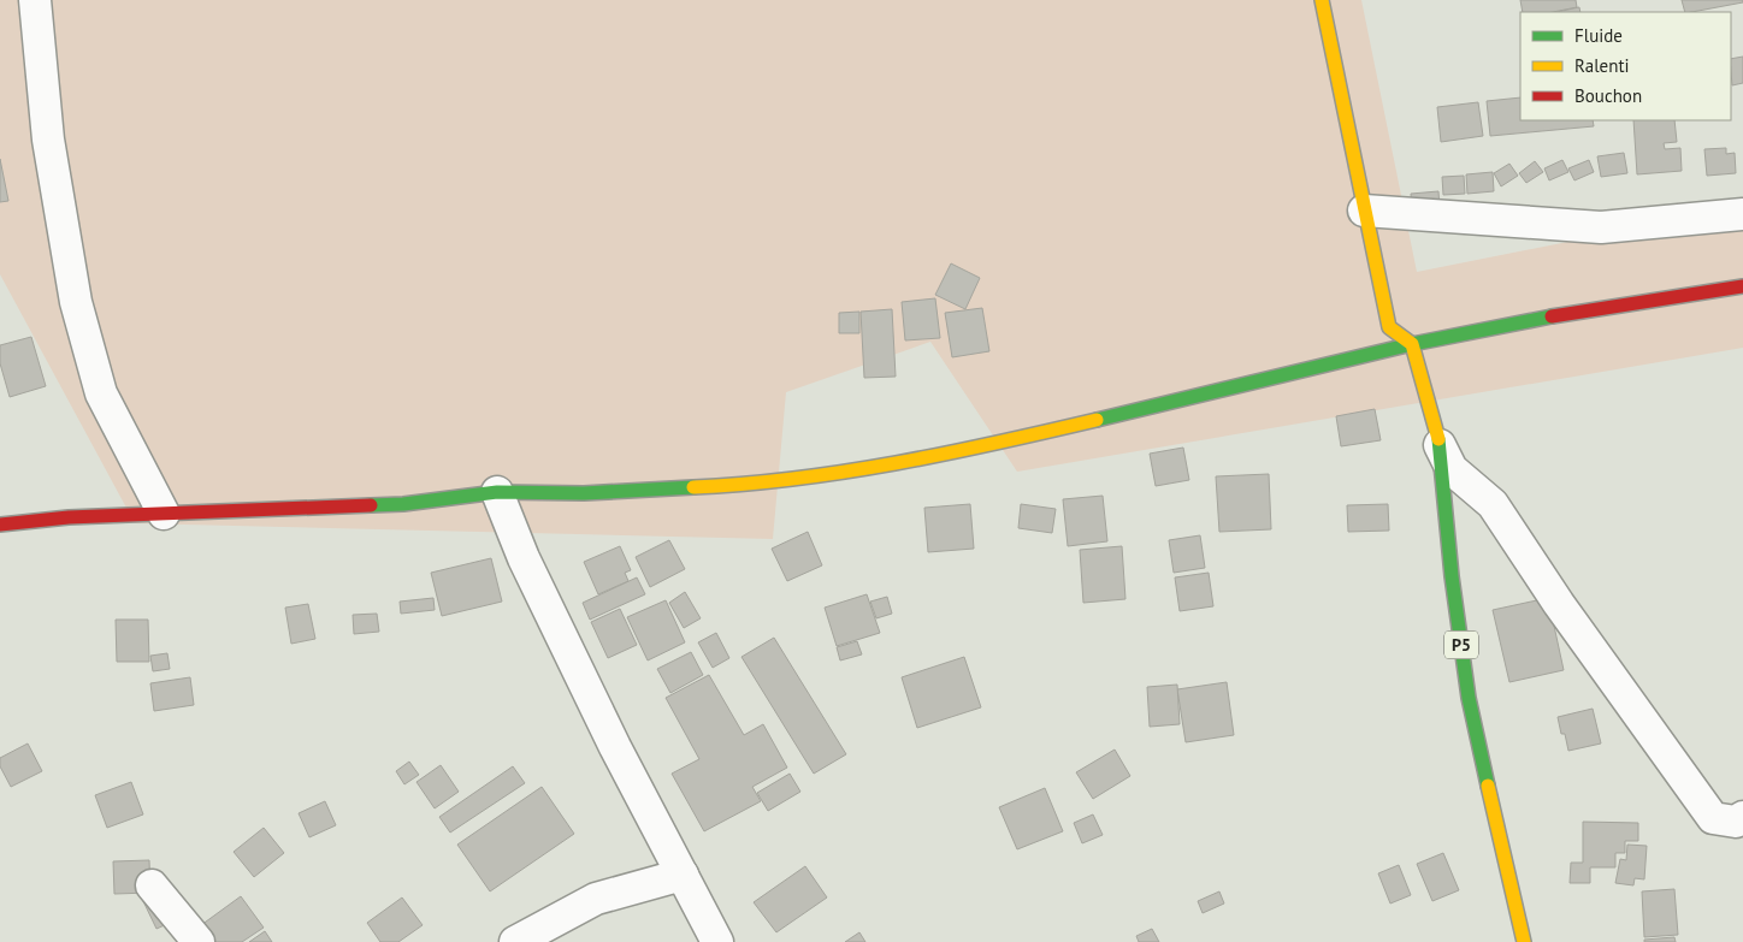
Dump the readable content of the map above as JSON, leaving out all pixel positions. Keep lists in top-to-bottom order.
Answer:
{
  "streets": {
    "street": ["P5"]
  },
  "legend": ["Fluide", "Ralenti", "Bouchon"]
}
